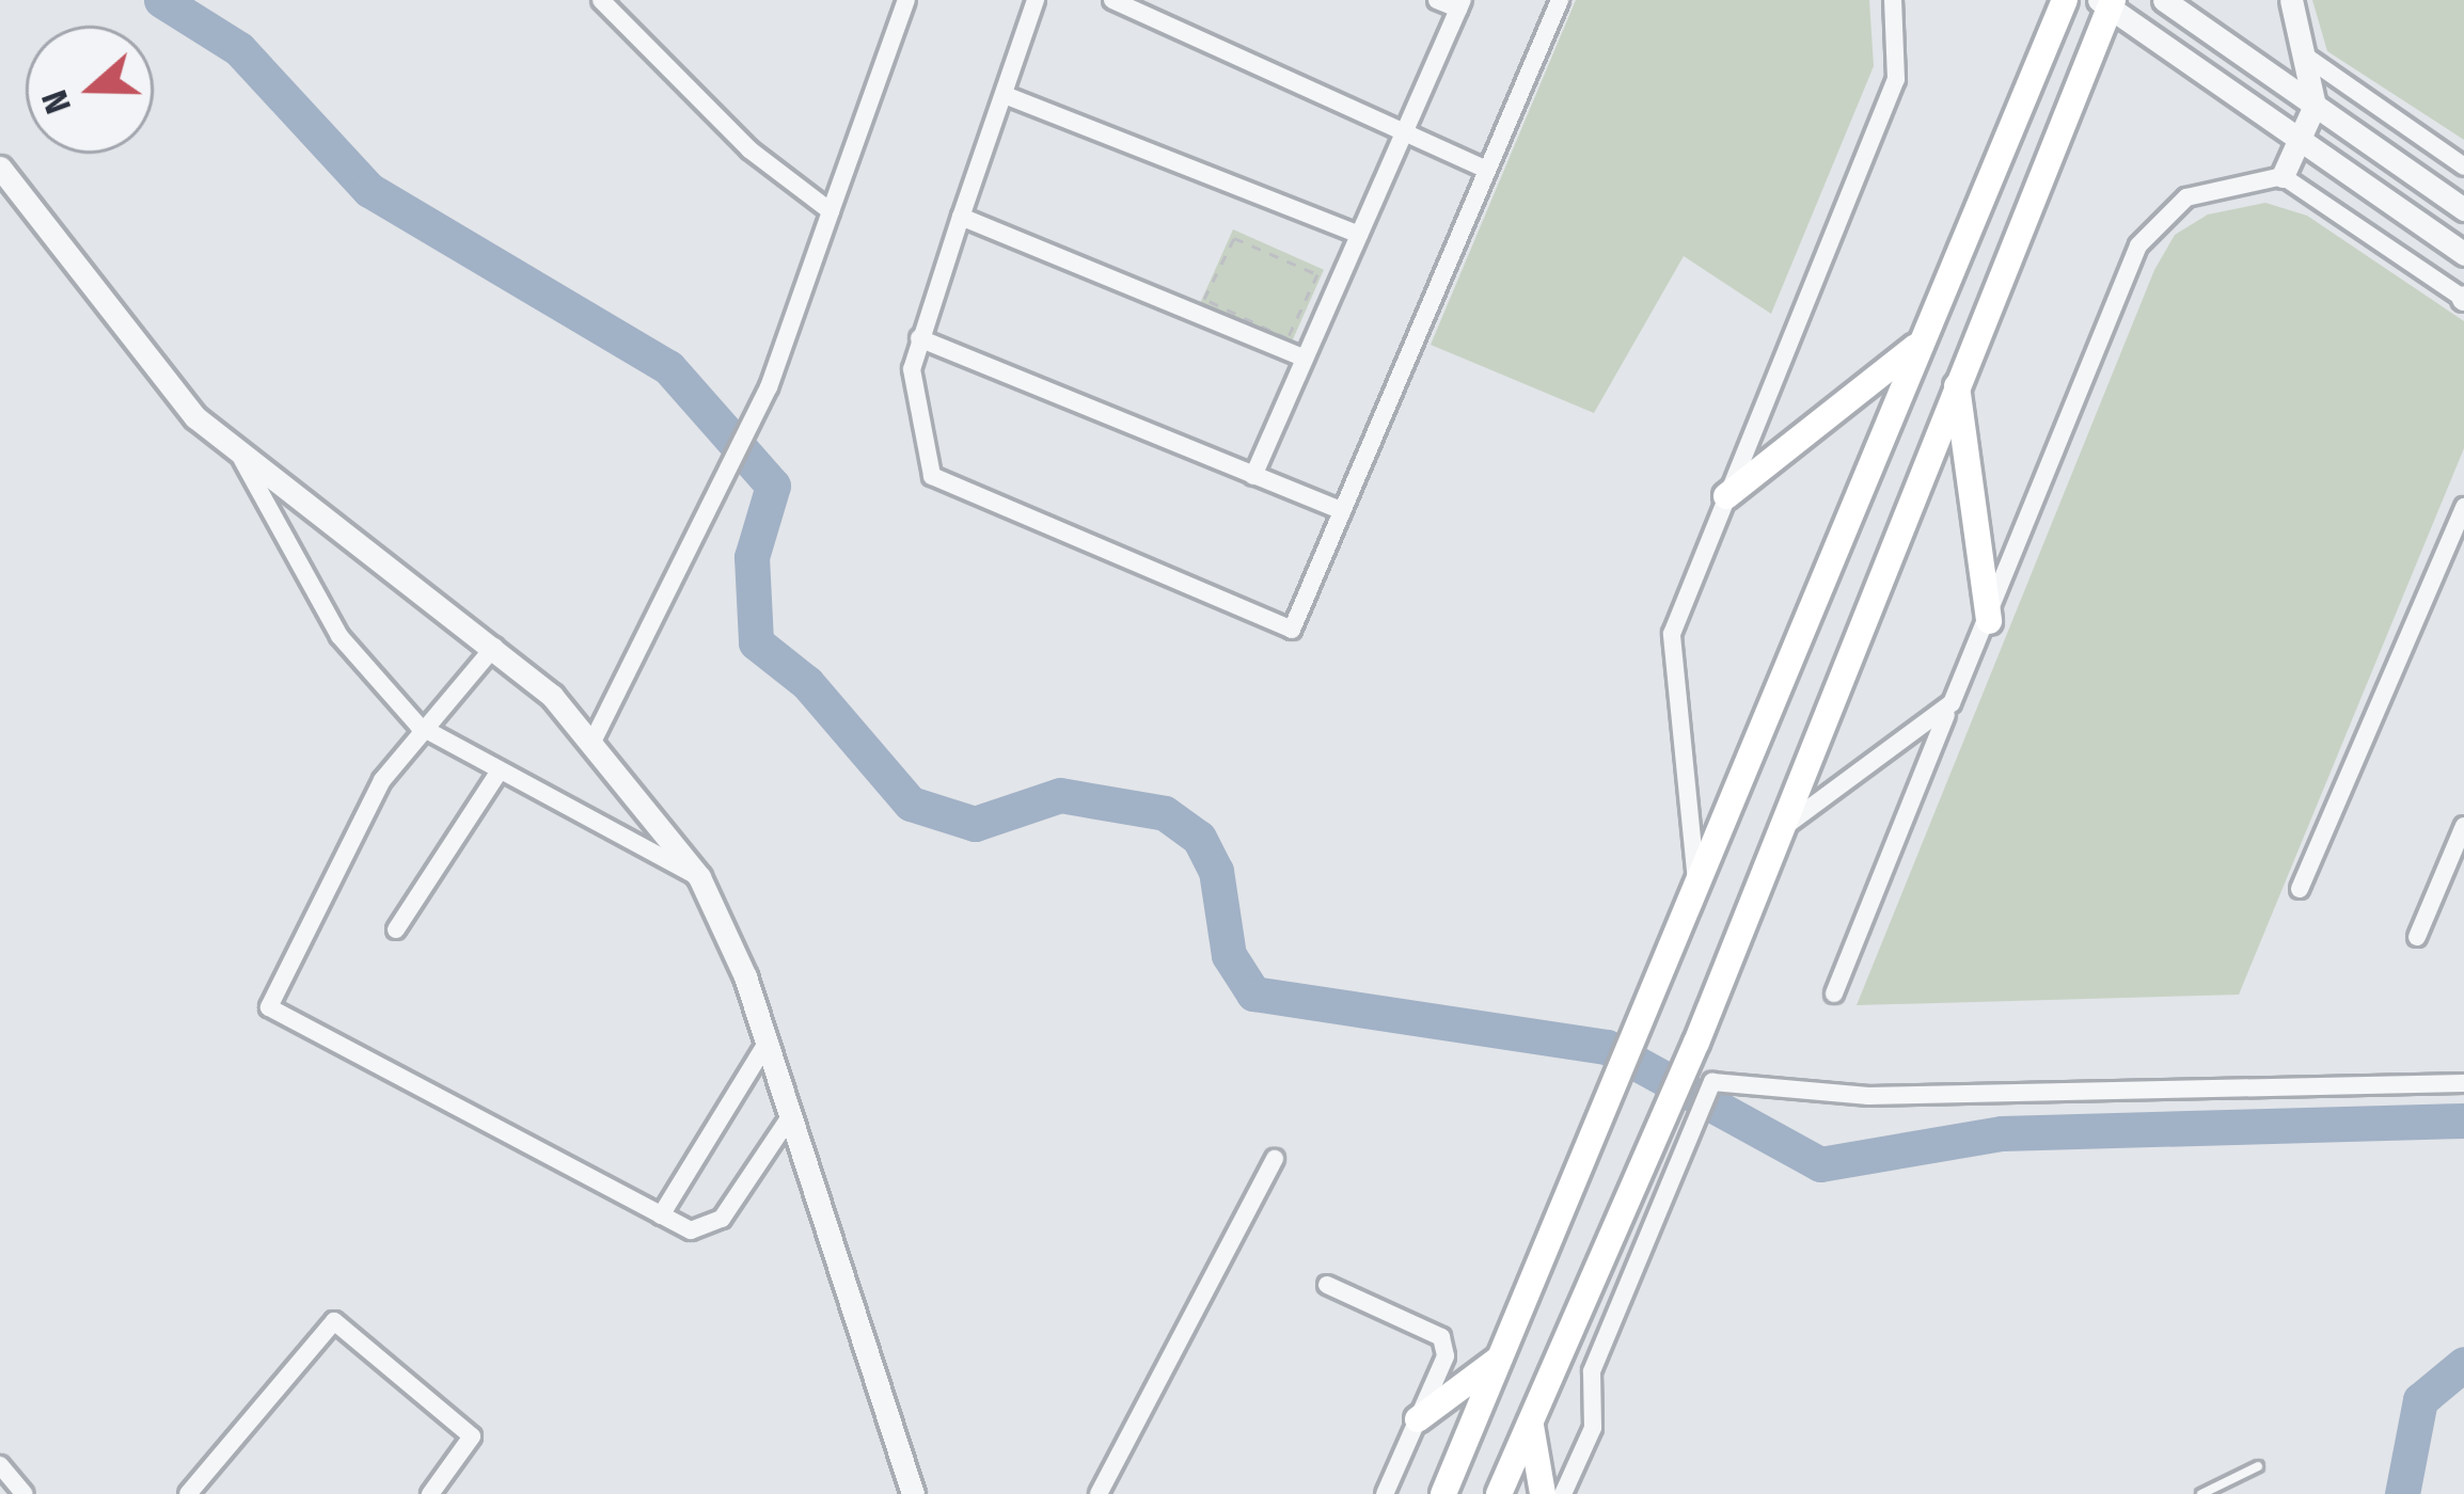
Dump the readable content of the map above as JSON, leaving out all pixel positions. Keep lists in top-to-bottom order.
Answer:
{
  "north": "left"
}
